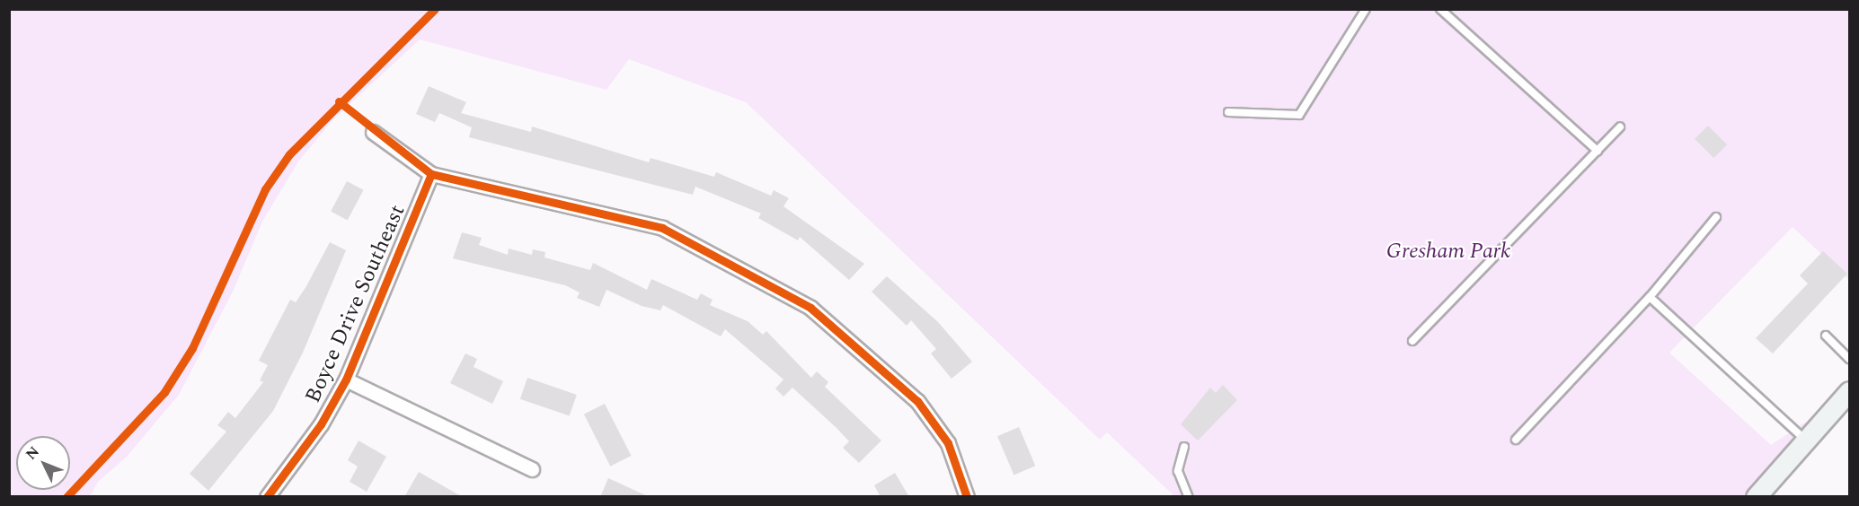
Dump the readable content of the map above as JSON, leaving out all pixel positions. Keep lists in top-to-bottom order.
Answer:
{
  "streets": {
    "street": ["Boyce Drive Southeast"]
  },
  "parks": ["Gresham Park"],
  "north": "top left"
}
